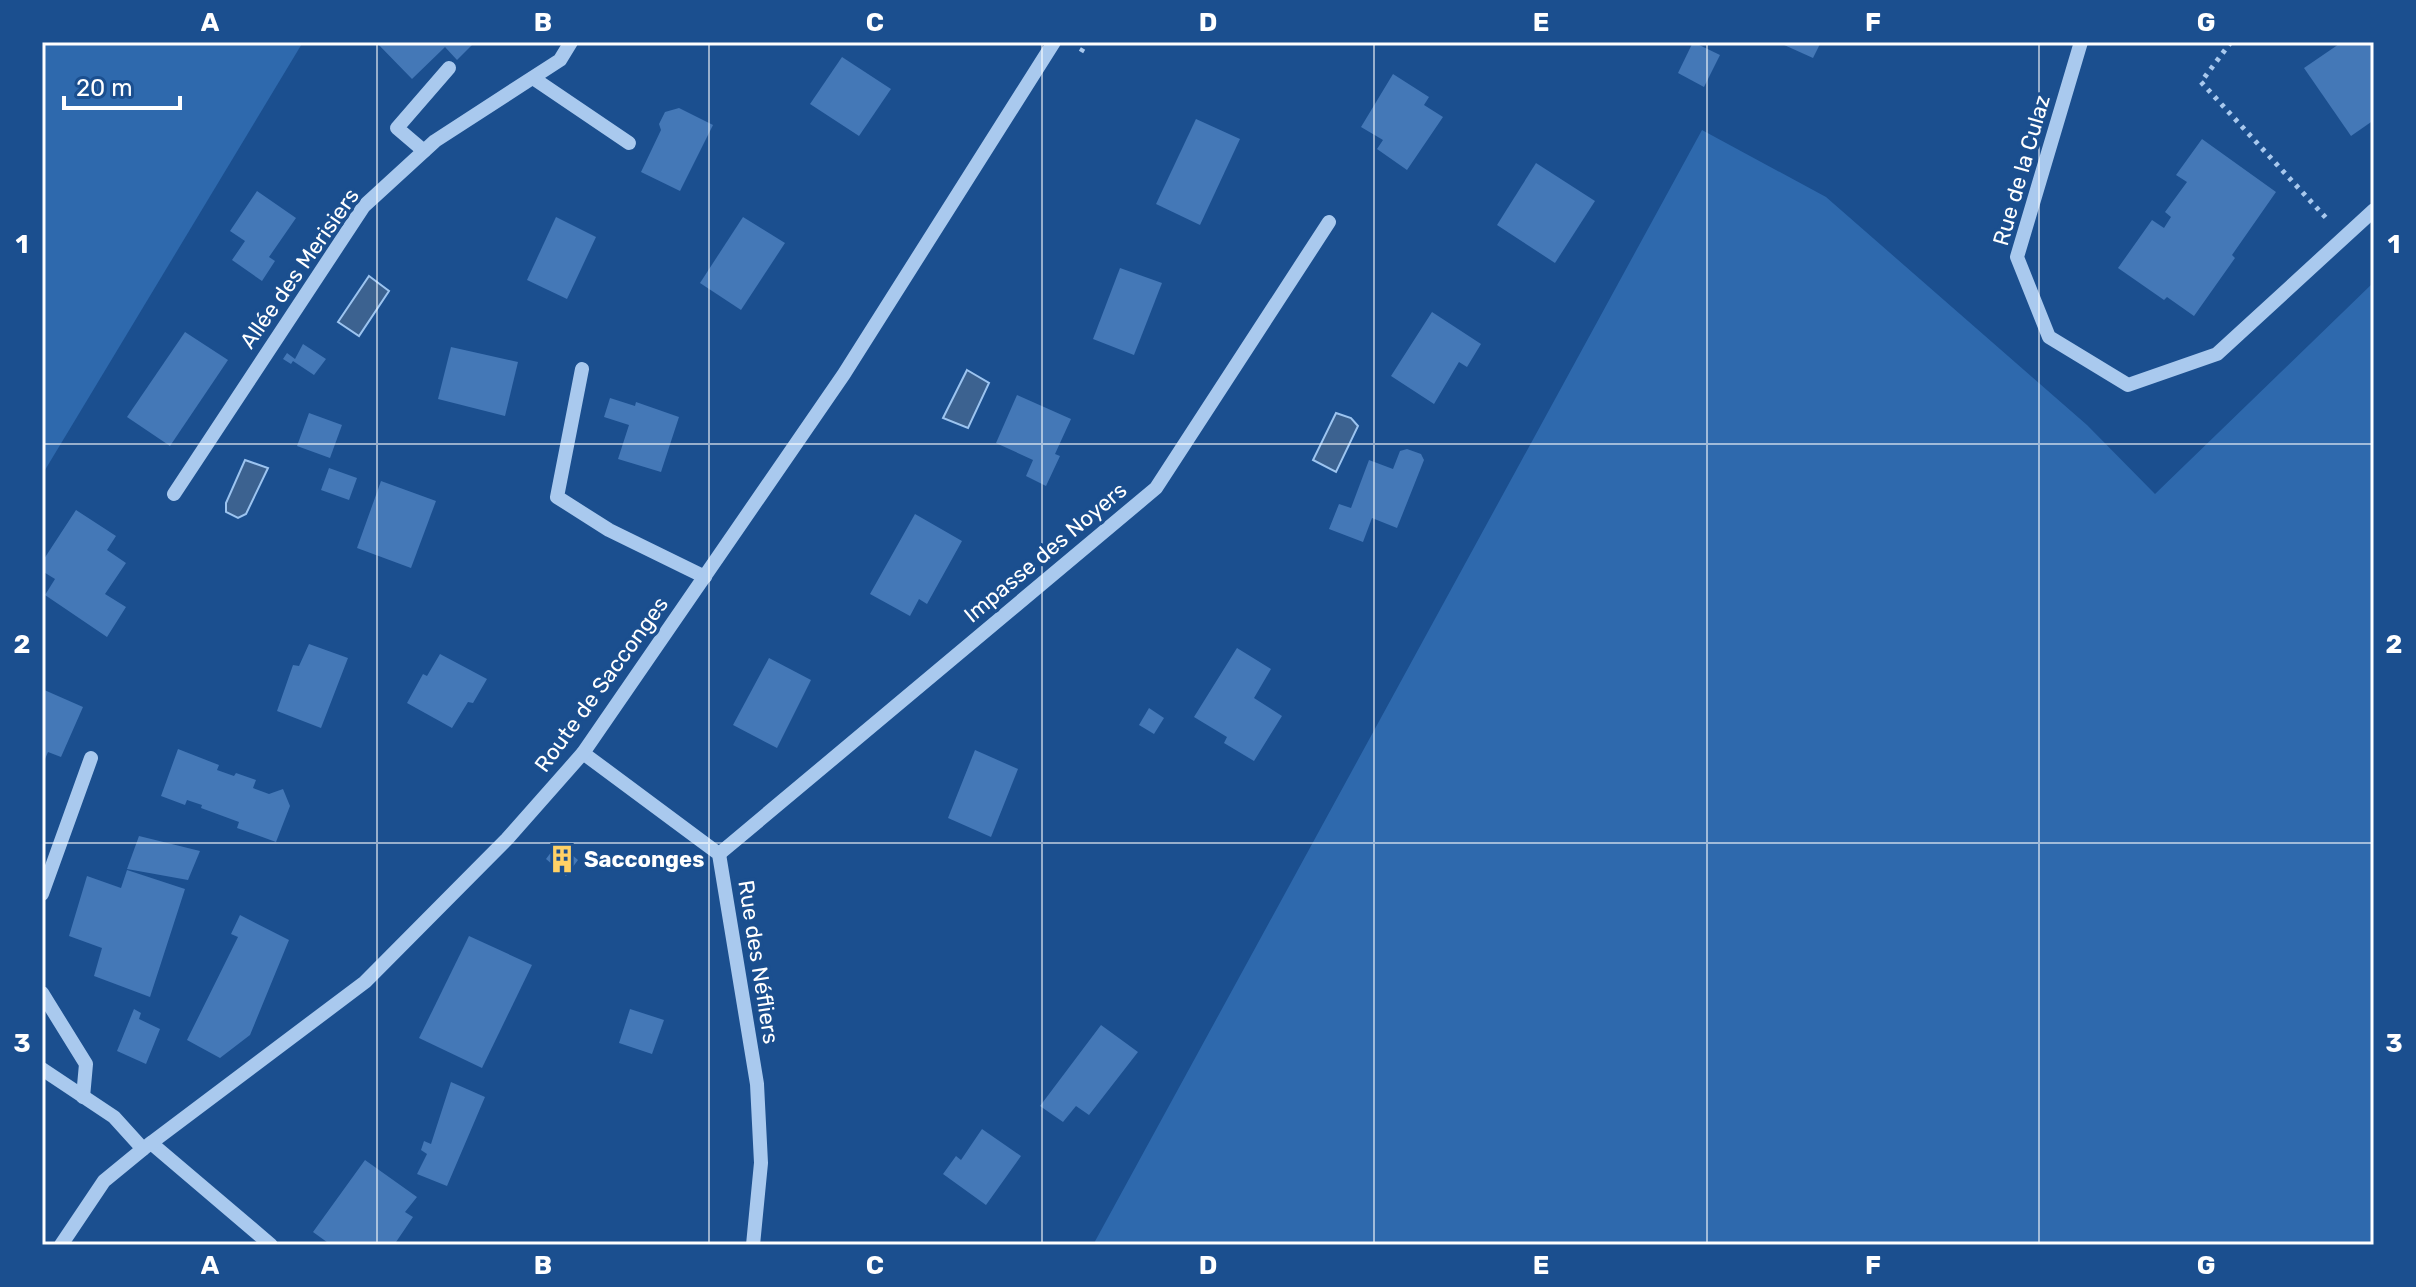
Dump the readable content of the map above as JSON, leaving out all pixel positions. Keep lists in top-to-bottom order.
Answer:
{
  "streets": {
    "street": [
      "Rue de la Culaz",
      "Allée des Merisiers",
      "Impasse des Noyers",
      "Route de Sacconges",
      "Rue des Néfliers"
    ]
  },
  "crossings": [
    ["Impasse des Noyers", "Rue des Néfliers"],
    ["Route de Sacconges", "Rue des Néfliers"]
  ],
  "places": {
    "building": ["Sacconges"]
  },
  "scale_bar": "20 m",
  "grid": {
    "columns": [
      "A",
      "B",
      "C",
      "D",
      "E",
      "F",
      "G"
    ],
    "rows": ["1", "2", "3"]
  }
}
